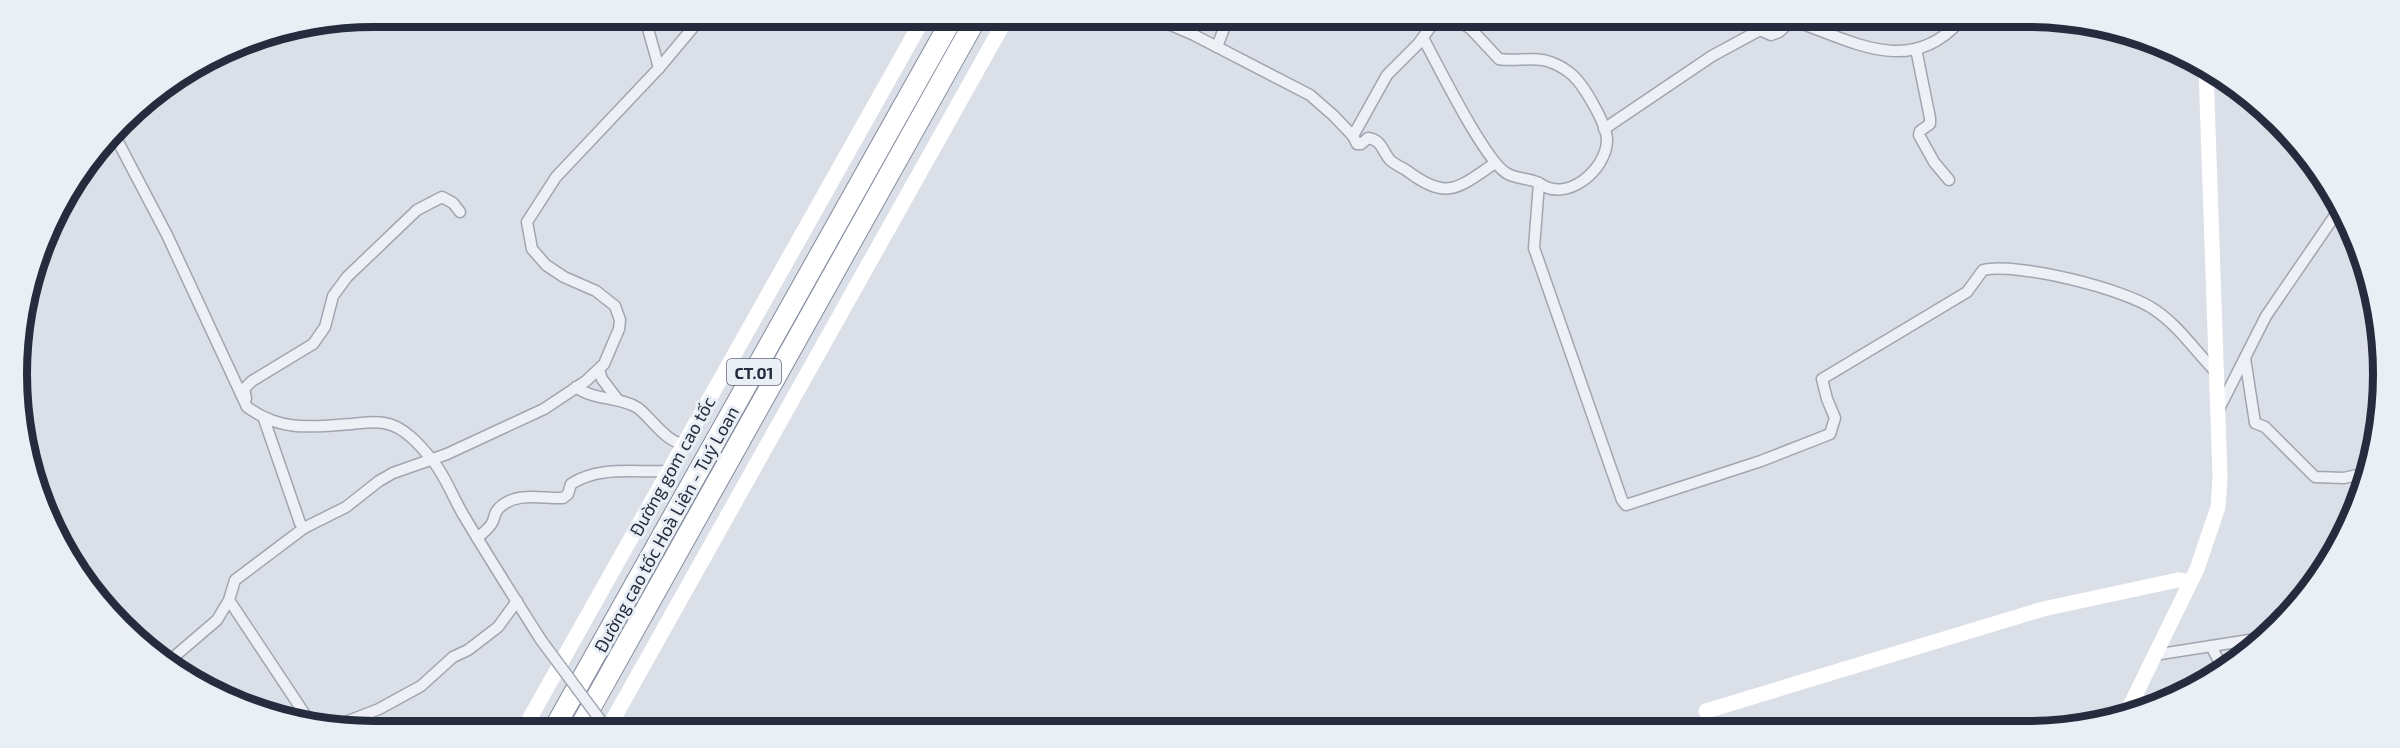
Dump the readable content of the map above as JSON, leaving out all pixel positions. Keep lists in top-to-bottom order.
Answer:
{
  "streets": {
    "highway": ["CT.01", "Đường cao tốc Hoà Liên - Tuý Loan"],
    "main road": ["Đường gom cao tốc"]
  }
}
